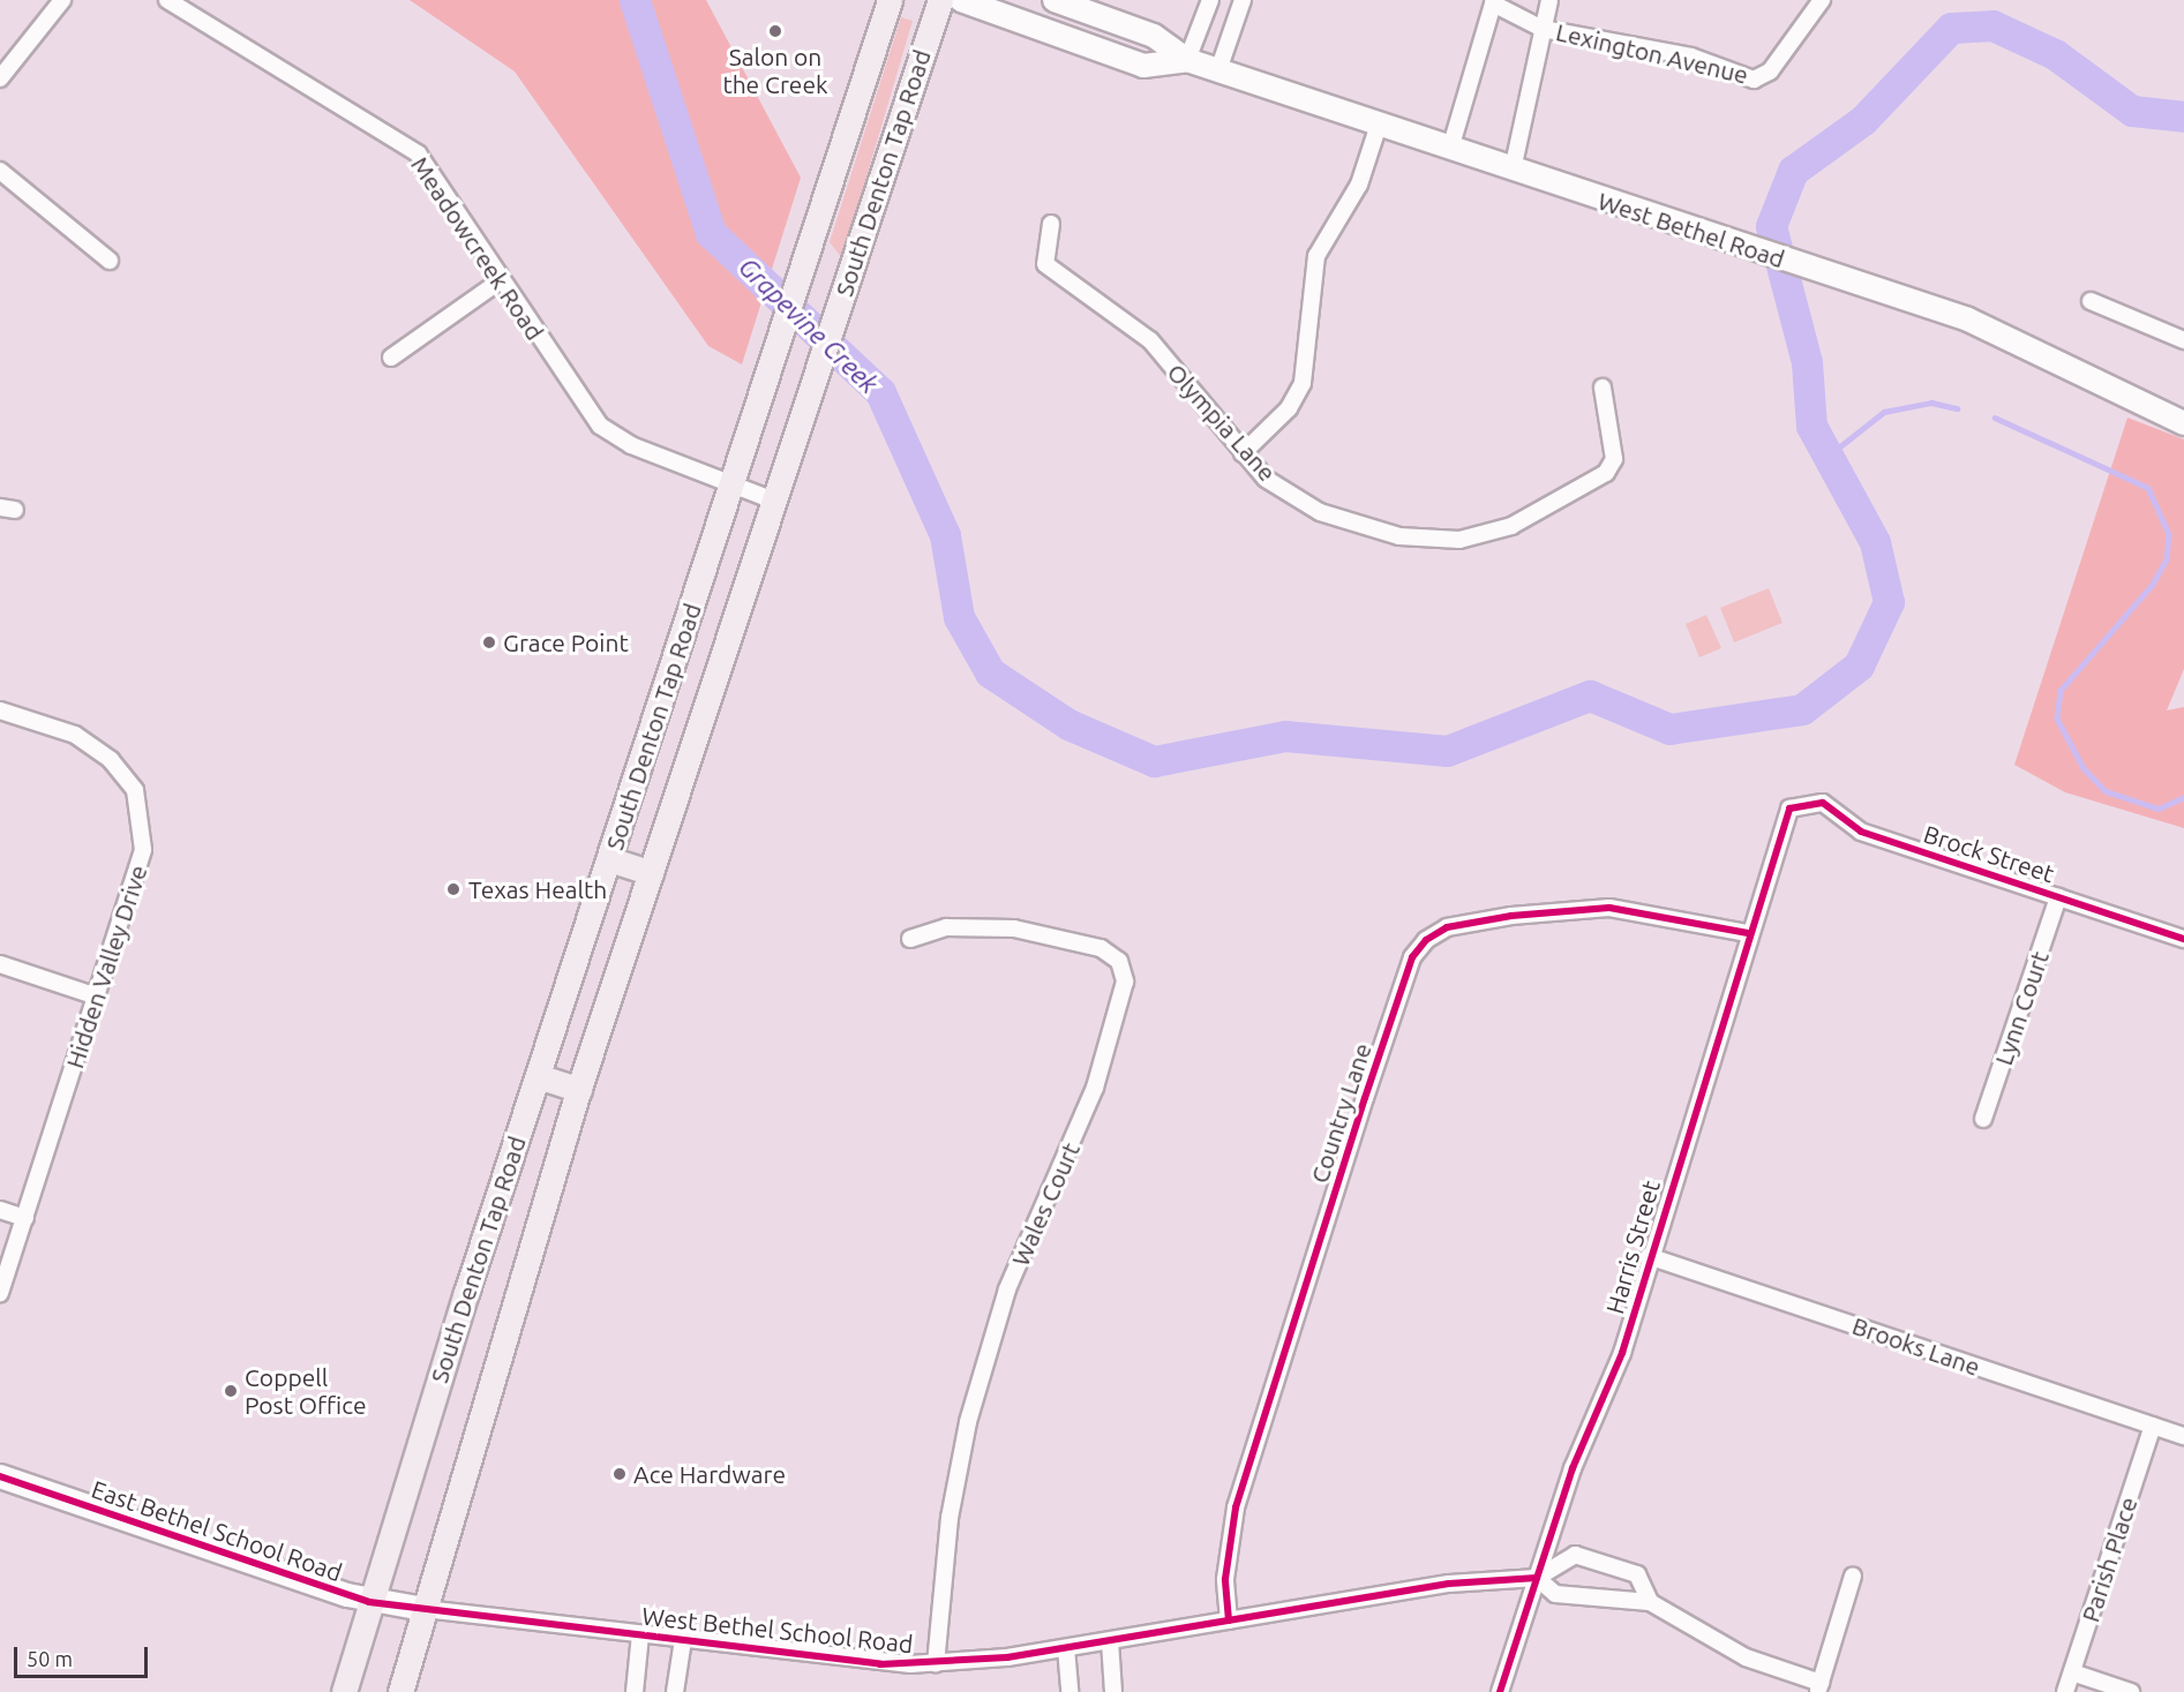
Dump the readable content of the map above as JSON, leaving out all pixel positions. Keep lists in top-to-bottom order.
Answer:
{
  "streets": {
    "main road": ["South Denton Tap Road", "West Bethel Road", "East Bethel School Road"],
    "street": [
      "Lexington Avenue",
      "Meadowcreek Road",
      "Olympia Lane",
      "Brock Street",
      "Hidden Valley Drive",
      "Lynn Court",
      "Country Lane",
      "Wales Court",
      "Harris Street",
      "Brooks Lane",
      "Parish Place",
      "West Bethel School Road"
    ]
  },
  "crossings": [
    ["South Denton Tap Road", "Meadowcreek Road"],
    ["South Denton Tap Road", "East Bethel School Road"],
    ["South Denton Tap Road", "West Bethel School Road"],
    ["Brock Street", "Lynn Court"],
    ["Brock Street", "Harris Street"],
    ["Country Lane", "Harris Street"],
    ["Country Lane", "West Bethel School Road"],
    ["Wales Court", "West Bethel School Road"],
    ["Harris Street", "Brooks Lane"],
    ["Harris Street", "West Bethel School Road"],
    ["Brooks Lane", "Parish Place"],
    ["East Bethel School Road", "West Bethel School Road"]
  ],
  "water": ["Grapevine Creek"],
  "places": [
    "Salon on the Creek",
    "Grace Point",
    "Texas Health",
    "Coppell Post Office",
    "Ace Hardware"
  ],
  "scale_bar": "50 m"
}
